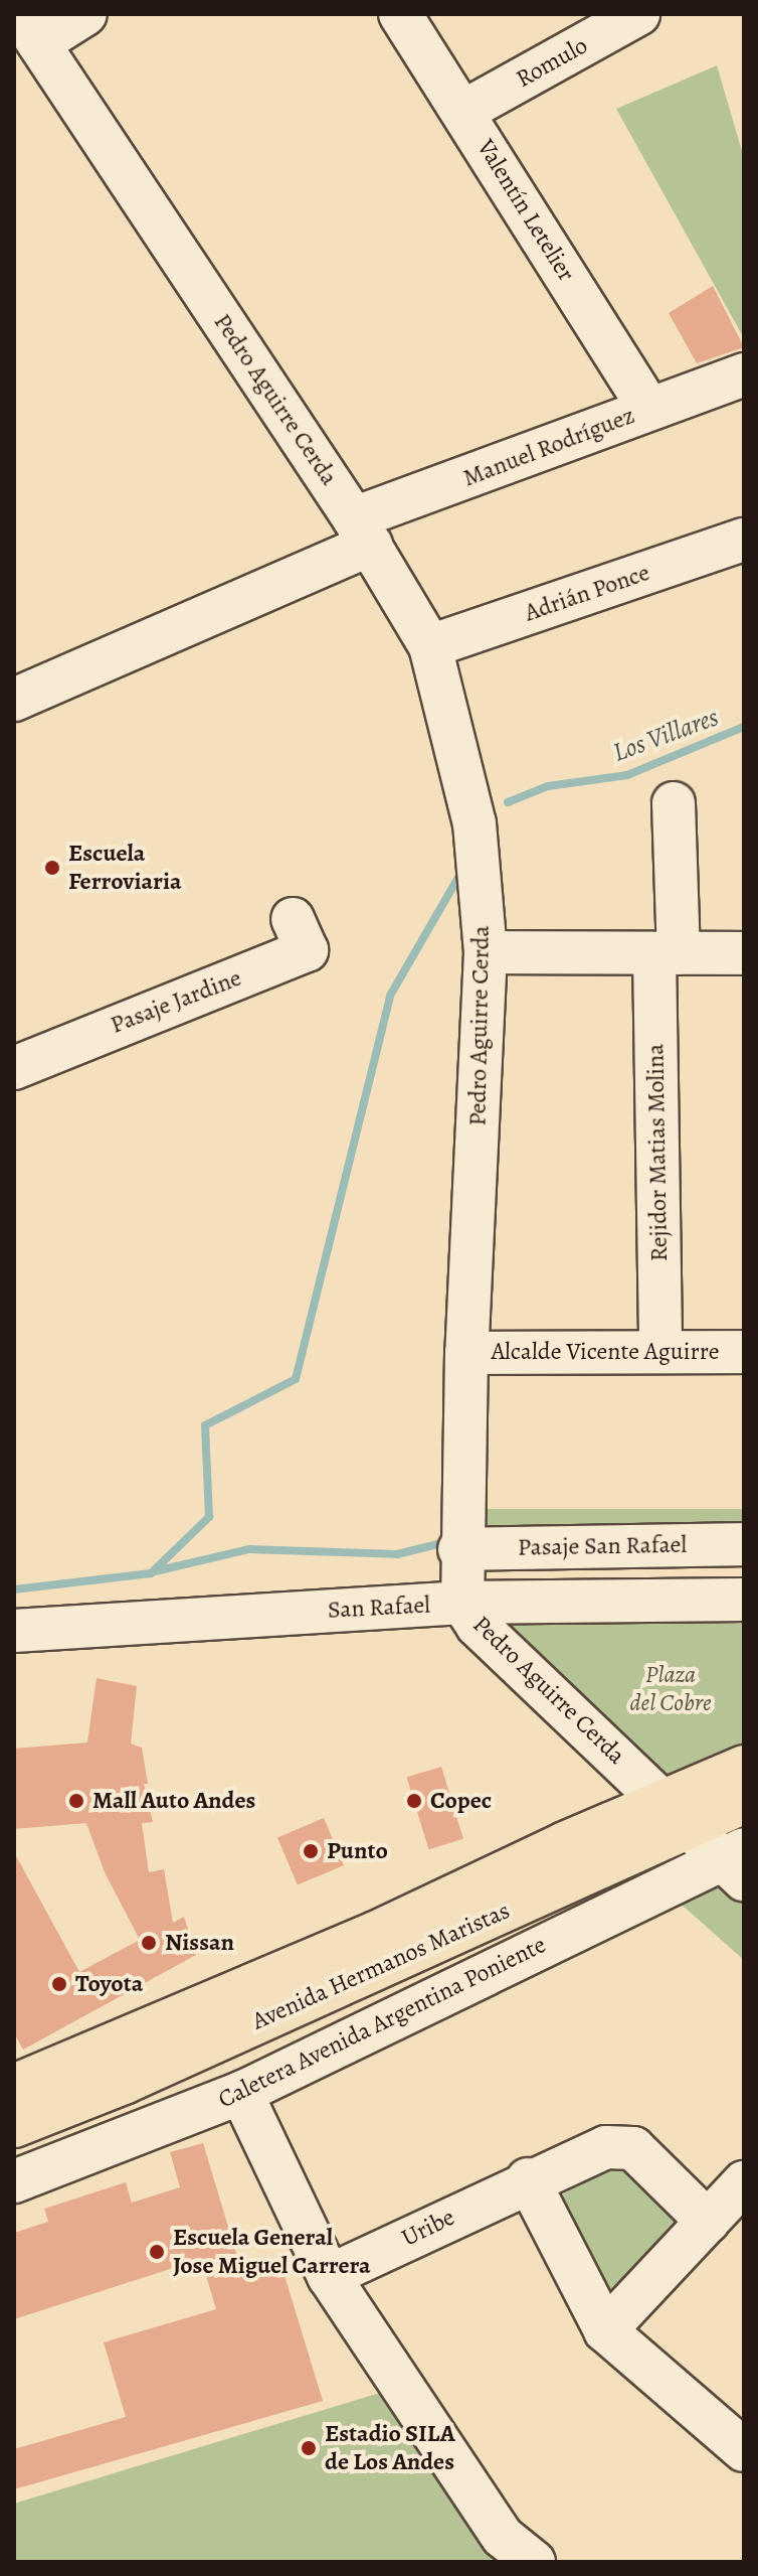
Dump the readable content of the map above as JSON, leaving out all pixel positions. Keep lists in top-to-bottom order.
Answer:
{
  "streets": {
    "main road": ["Avenida Hermanos Maristas"],
    "street": [
      "Romulo",
      "Valentín Letelier",
      "Pedro Aguirre Cerda",
      "Manuel Rodríguez",
      "Adrián Ponce",
      "Pasaje Jardine",
      "Rejidor Matias Molina",
      "Alcalde Vicente Aguirre",
      "Pasaje San Rafael",
      "San Rafael",
      "Caletera Avenida Argentina Poniente",
      "Uribe"
    ]
  },
  "crossings": [
    ["Romulo", "Valentín Letelier"],
    ["Valentín Letelier", "Manuel Rodríguez"],
    ["Pedro Aguirre Cerda", "Manuel Rodríguez"],
    ["Pedro Aguirre Cerda", "Adrián Ponce"],
    ["Pedro Aguirre Cerda", "Alcalde Vicente Aguirre"],
    ["Pedro Aguirre Cerda", "Pasaje San Rafael"],
    ["Pedro Aguirre Cerda", "San Rafael"],
    ["Pedro Aguirre Cerda", "Avenida Hermanos Maristas"],
    ["Pedro Aguirre Cerda", "Caletera Avenida Argentina Poniente"],
    ["Rejidor Matias Molina", "Alcalde Vicente Aguirre"]
  ],
  "water": ["Los Villares"],
  "parks": ["Plaza del Cobre"],
  "places": [
    "Escuela Ferroviaria",
    "Mall Auto Andes",
    "Copec",
    "Punto",
    "Nissan",
    "Toyota",
    "Escuela General Jose Miguel Carrera",
    "Estadio SILA de Los Andes"
  ]
}
